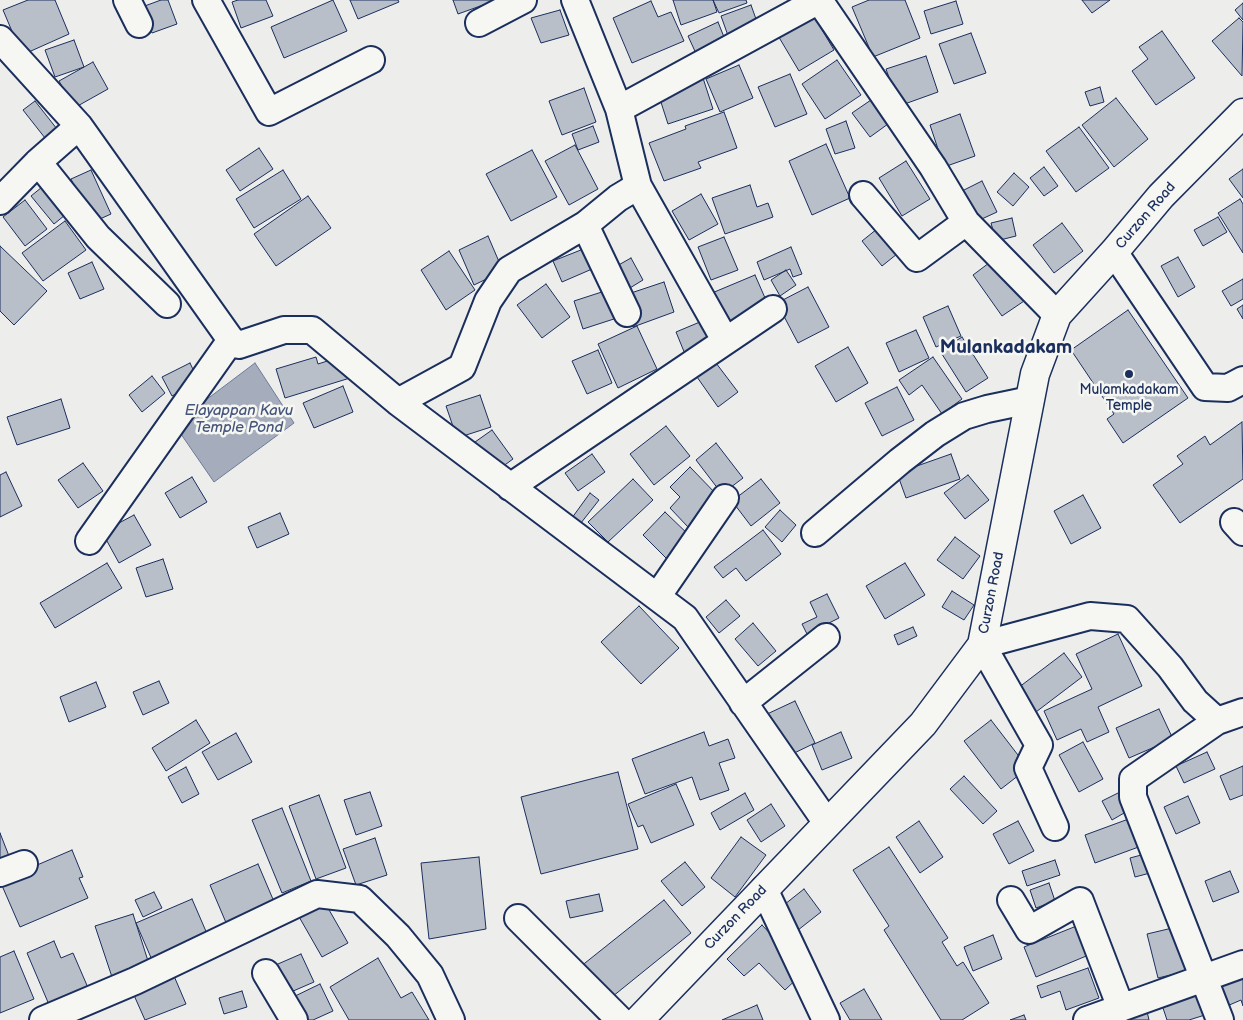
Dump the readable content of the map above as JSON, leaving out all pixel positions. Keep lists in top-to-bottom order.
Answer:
{
  "streets": {
    "main road": ["Curzon Road"]
  },
  "districts": ["Mulankadakam"],
  "water": ["Elayappan Kavu Temple Pond"],
  "places": ["Mulamkadakam Temple"]
}
